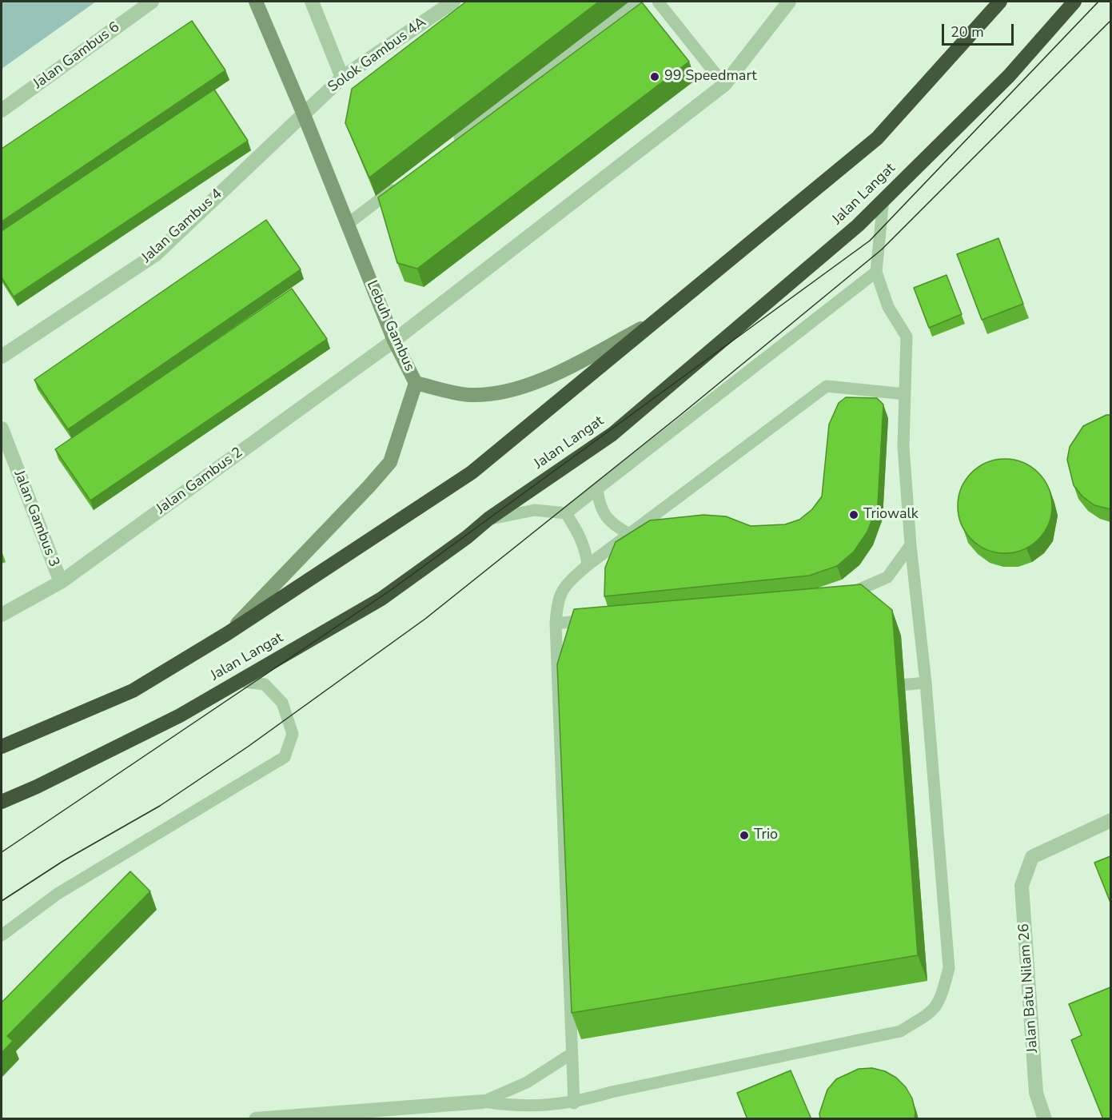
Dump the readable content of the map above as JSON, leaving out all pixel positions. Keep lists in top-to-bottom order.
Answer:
{
  "streets": {
    "highway": ["Jalan Langat"],
    "street": [
      "Solok Gambus 4A",
      "Jalan Gambus 6",
      "Jalan Gambus 4",
      "Lebuh Gambus",
      "Jalan Gambus 2",
      "Jalan Gambus 3",
      "Jalan Batu Nilam 26"
    ]
  },
  "crossings": [
    ["Solok Gambus 4A", "Jalan Gambus 4"],
    ["Solok Gambus 4A", "Lebuh Gambus"],
    ["Jalan Langat", "Lebuh Gambus"],
    ["Jalan Gambus 4", "Lebuh Gambus"],
    ["Lebuh Gambus", "Jalan Gambus 2"],
    ["Jalan Gambus 2", "Jalan Gambus 3"]
  ],
  "places": ["99 Speedmart", "Triowalk", "Trio"],
  "scale_bar": "20 m"
}
